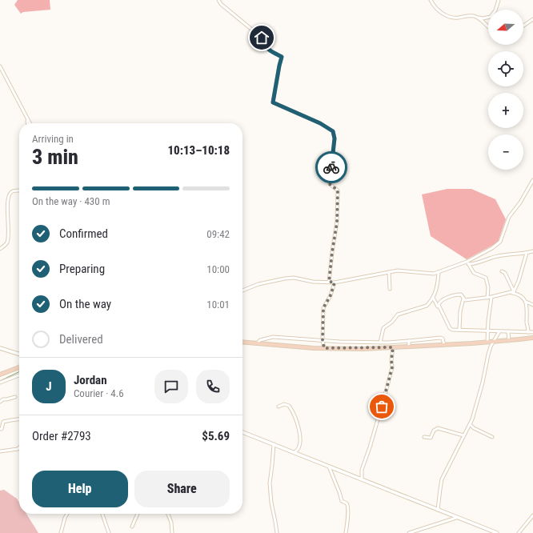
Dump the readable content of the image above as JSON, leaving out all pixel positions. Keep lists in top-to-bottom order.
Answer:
{
  "north": "left",
  "page": {
    "map_buttons": ["+", "−"],
    "heading": ["3 min", "Arriving in", "10:13–10:18"],
    "panel": [
      "Jordan",
      "Courier · 4.6",
      "Order #2793",
      "$5.69"
    ],
    "bar": "On the way · 430 m",
    "list": [
      ["Confirmed", "09:42"],
      ["Preparing", "10:00"],
      ["On the way", "10:01"],
      "Delivered"
    ],
    "round": "J",
    "buttons": ["Help", "Share"]
  }
}
